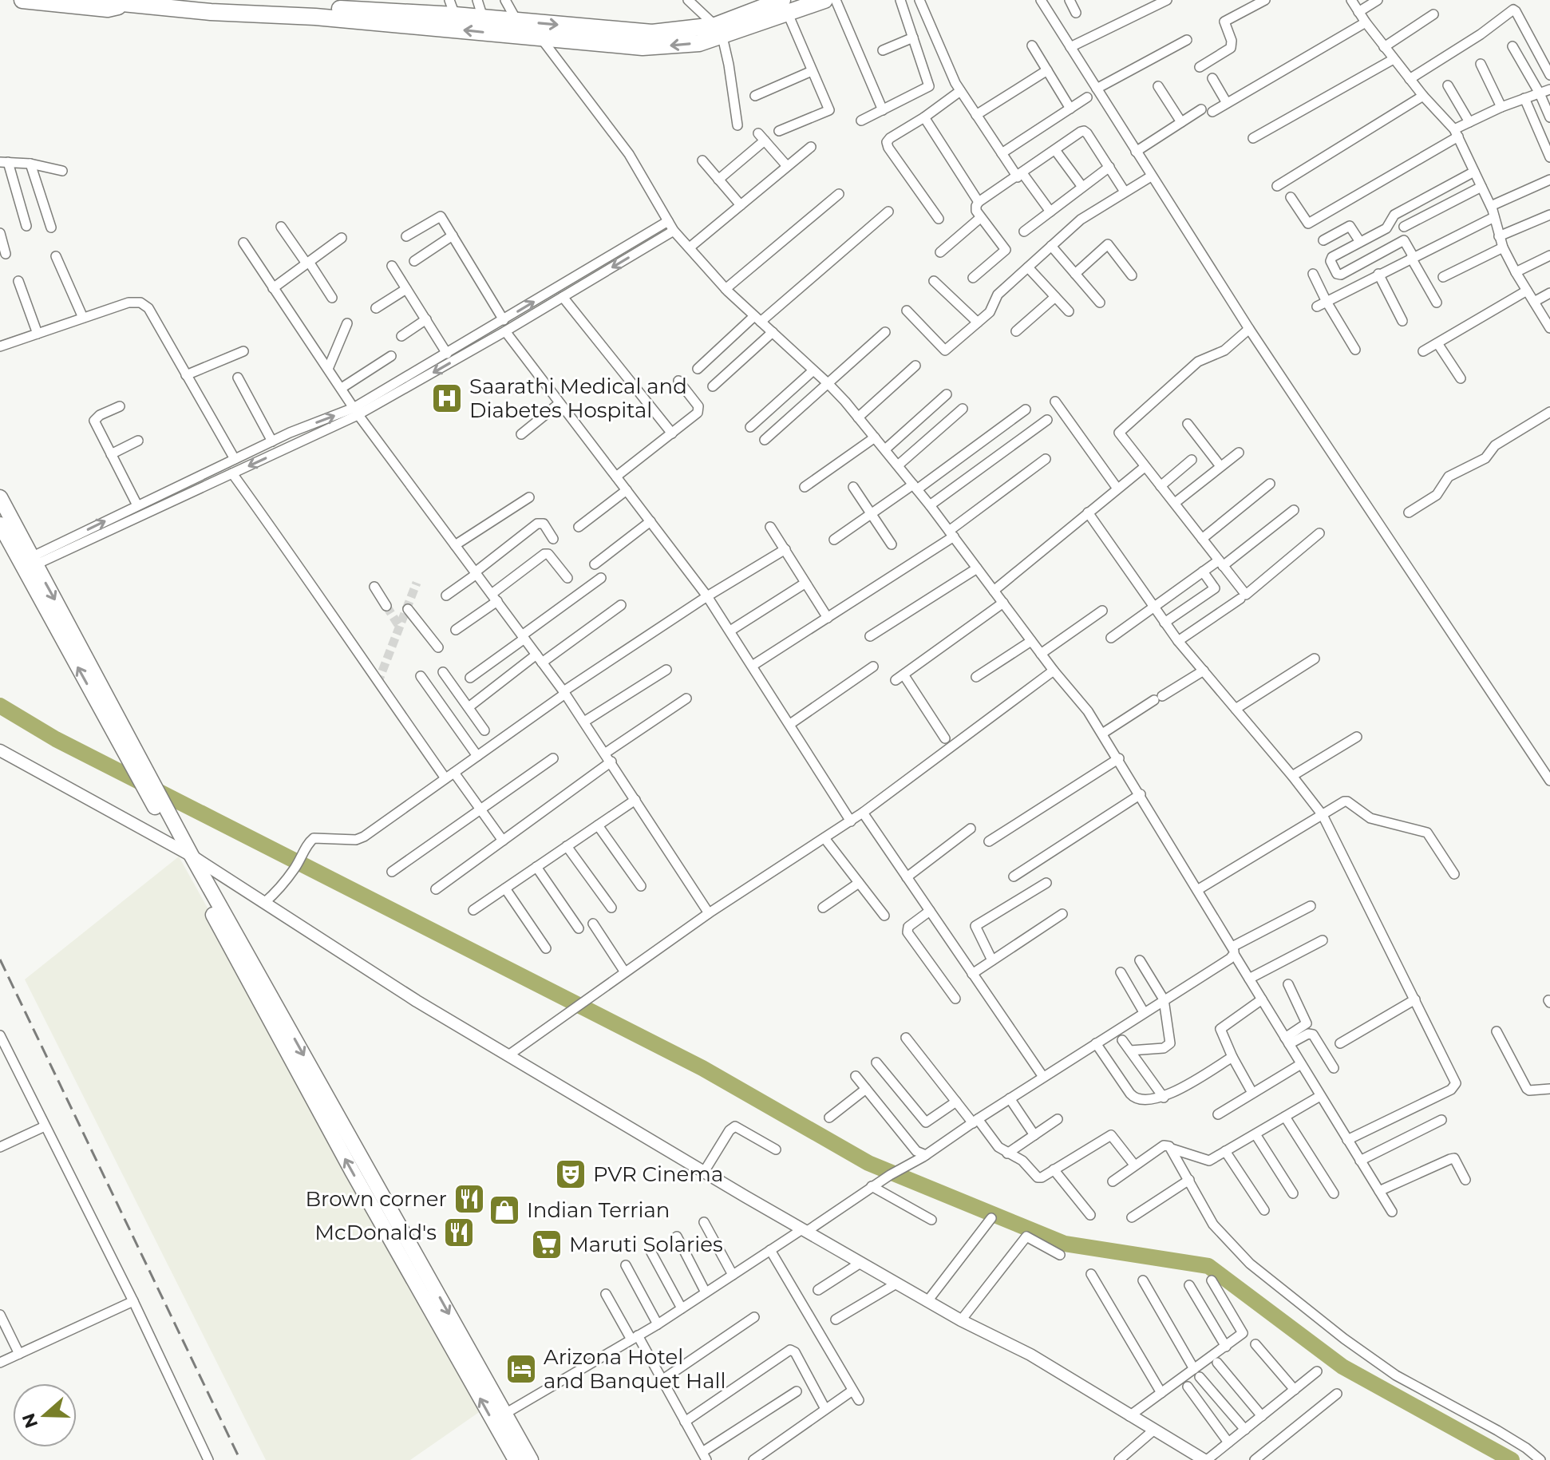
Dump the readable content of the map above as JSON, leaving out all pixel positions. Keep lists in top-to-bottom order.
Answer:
{
  "places": {
    "hospital": ["Saarathi Medical and Diabetes Hospital"],
    "theatre": ["PVR Cinema"],
    "restaurant": ["Brown corner", "McDonald's"],
    "shop": ["Indian Terrian"],
    "supermarket": ["Maruti Solaries"],
    "hotel": ["Arizona Hotel and Banquet Hall"]
  },
  "north": "left"
}
